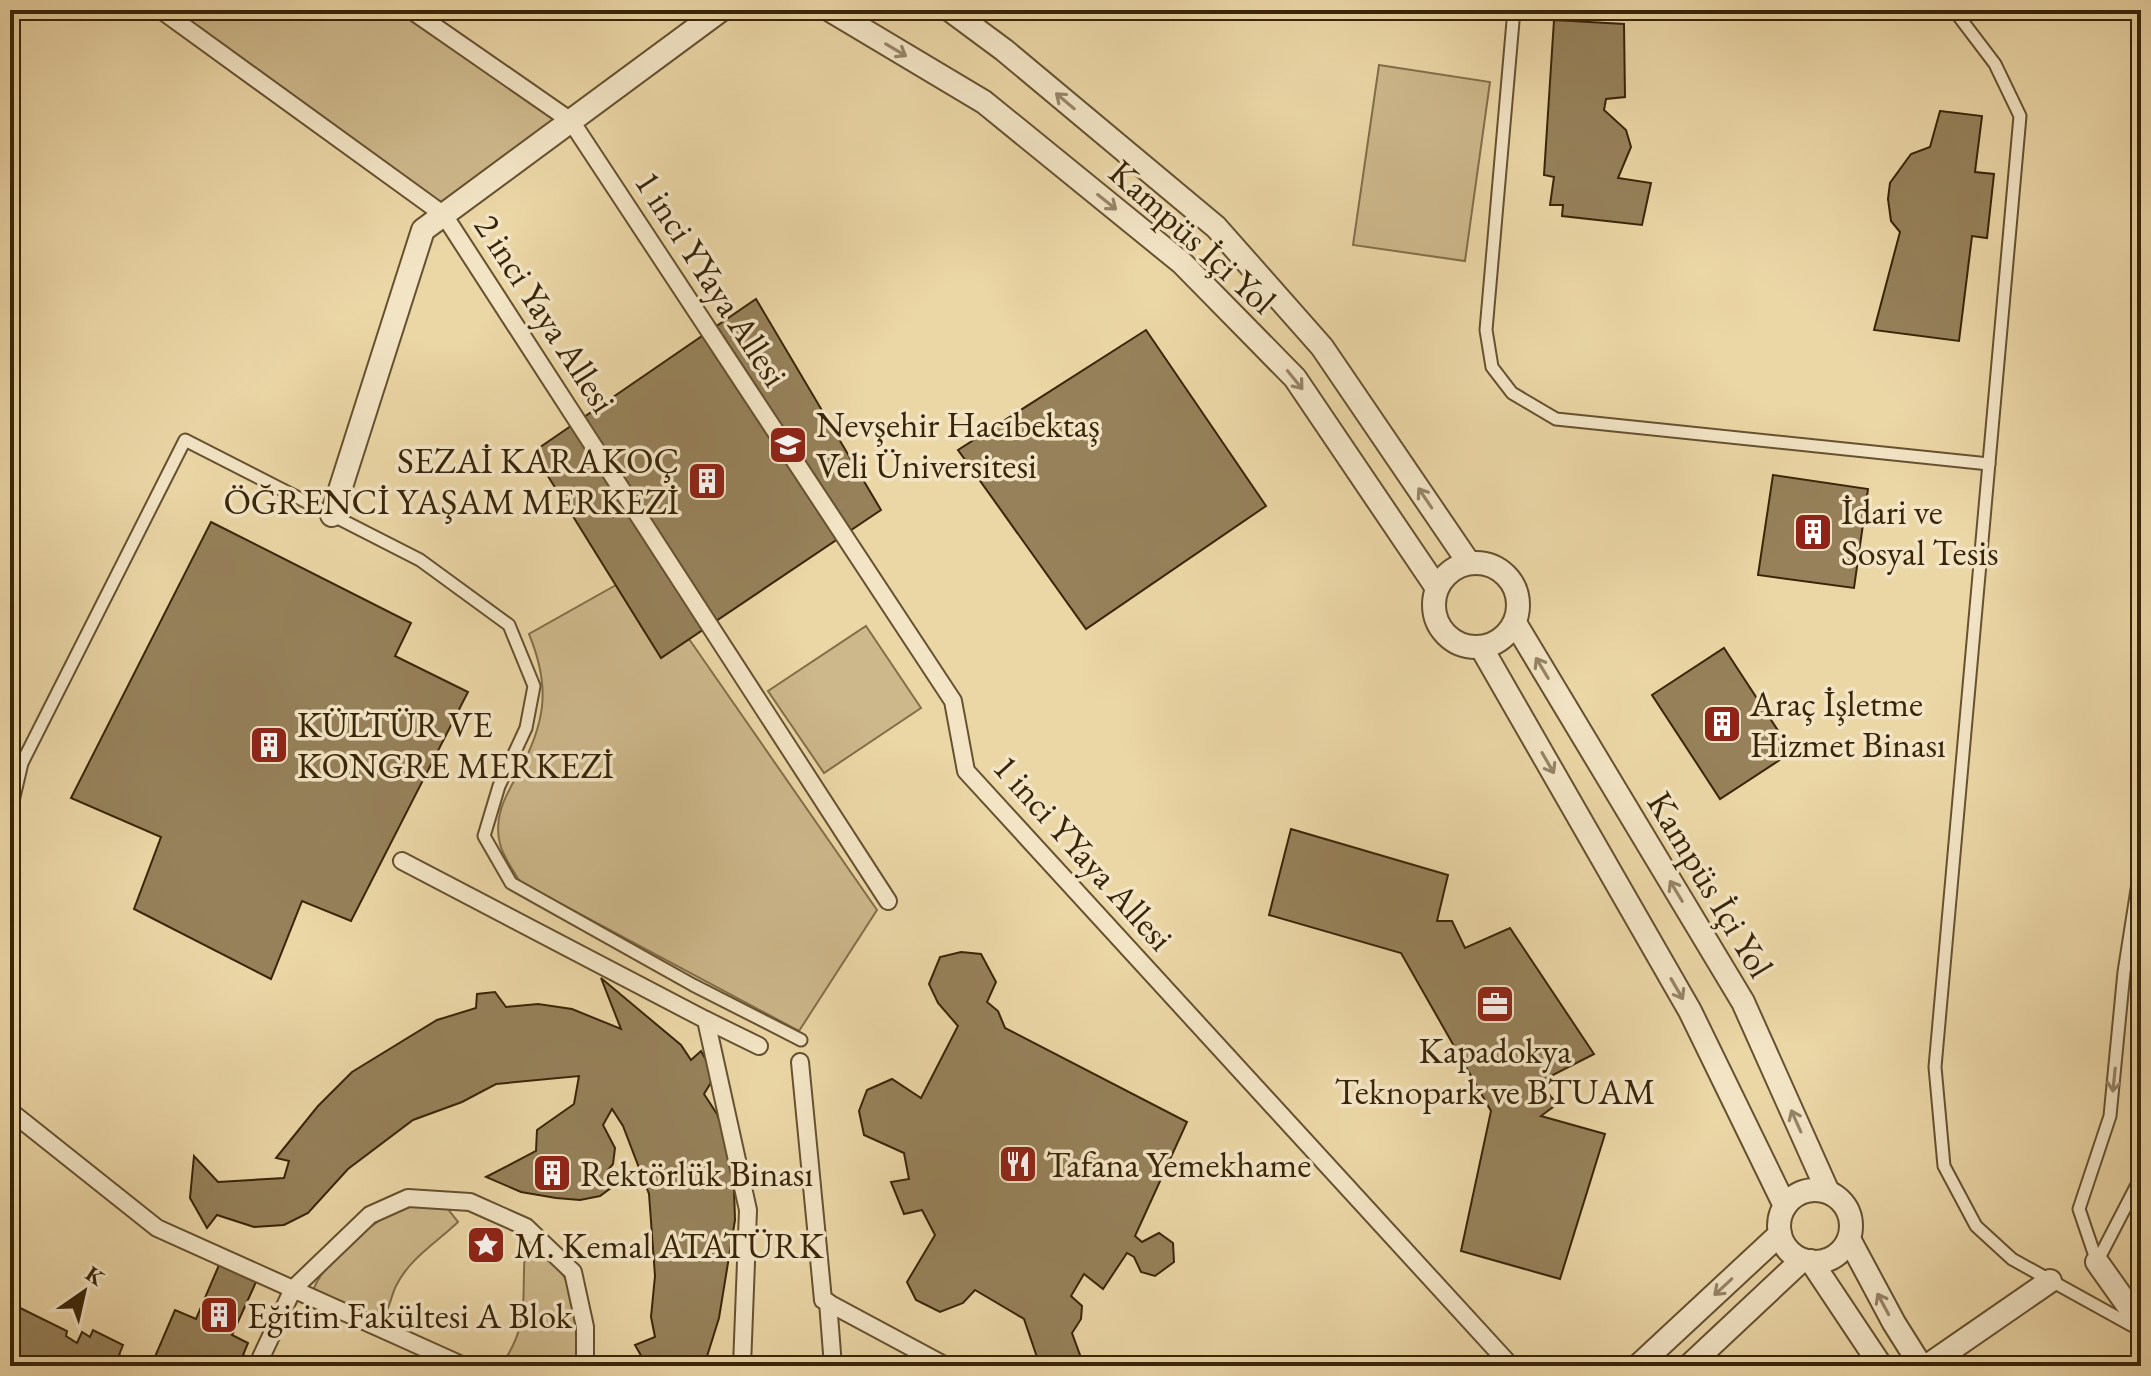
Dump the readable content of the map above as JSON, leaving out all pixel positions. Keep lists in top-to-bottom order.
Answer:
{
  "streets": {
    "street": ["Kampüs İçi Yol", "1 inci YYaya Allesi", "2 inci Yaya Allesi"]
  },
  "places": {
    "school or university": ["Nevşehir Hacıbektaş Veli Üniversitesi"],
    "building": [
      "SEZAİ KARAKOÇ ÖĞRENCİ YAŞAM MERKEZİ",
      "İdari ve Sosyal Tesis",
      "Araç İşletme Hizmet Binası",
      "KÜLTÜR VE KONGRE MERKEZİ",
      "Rektörlük Binası",
      "Eğitim Fakültesi A Blok"
    ],
    "office": ["Kapadokya Teknopark ve BTUAM"],
    "restaurant": ["Tafana Yemekhame"],
    "place": ["M. Kemal ATATÜRK"]
  },
  "north": "top right"
}
